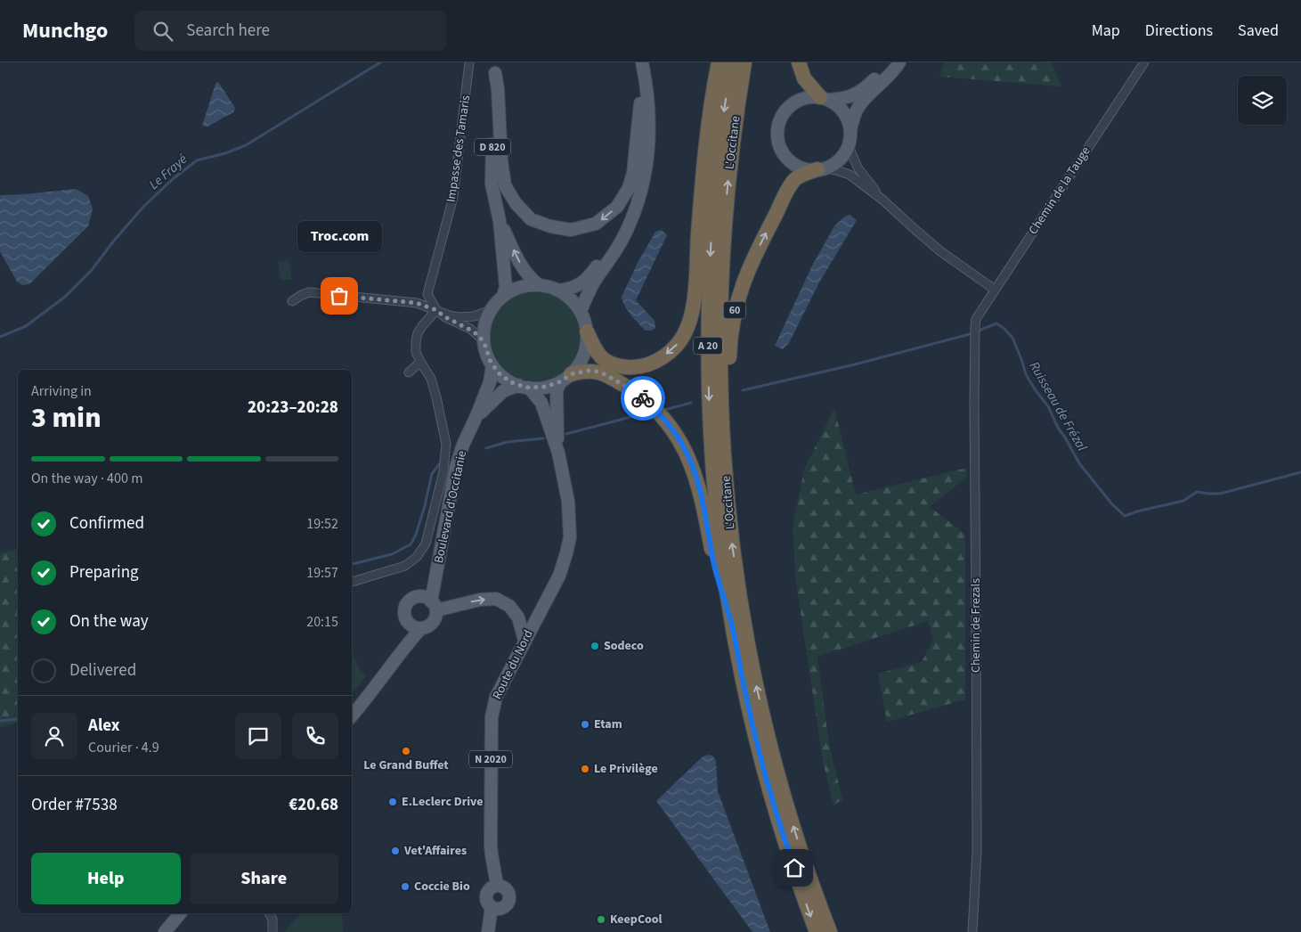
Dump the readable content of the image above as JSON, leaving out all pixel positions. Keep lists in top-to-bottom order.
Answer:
{
  "streets": {
    "highway": ["L'Occitane", "60", "A 20"],
    "main road": [
      "D 820",
      "Boulevard d'Occitanie",
      "Route du Nord",
      "N 2020"
    ],
    "street": ["Impasse des Tamaris", "Chemin de la Tauge", "Chemin de Frezals"]
  },
  "crossings": [
    ["L'Occitane", "60"],
    ["D 820", "Boulevard d'Occitanie"],
    ["D 820", "Route du Nord"],
    ["Chemin de la Tauge", "Chemin de Frezals"],
    ["Boulevard d'Occitanie", "Route du Nord"]
  ],
  "water": ["Le Frayé", "Ruisseau de Frézal"],
  "places": [
    "Troc.com",
    "Sodeco",
    "Etam",
    "Le Grand Buffet",
    "Le Privilège",
    "E.Leclerc Drive",
    "Vet'Affaires",
    "Coccie Bio",
    "KeepCool"
  ],
  "page": {
    "header": "Munchgo",
    "search": "Search here",
    "nav": ["Map", "Directions", "Saved"],
    "bubble": "Troc.com",
    "heading": ["3 min", "Arriving in", "20:23–20:28"],
    "panel": [
      "Alex",
      "Courier · 4.9",
      "Order #7538",
      "€20.68"
    ],
    "bar": "On the way · 400 m",
    "list": [
      ["Confirmed", "19:52"],
      ["Preparing", "19:57"],
      ["On the way", "20:15"],
      "Delivered"
    ],
    "buttons": ["Help", "Share"]
  }
}
